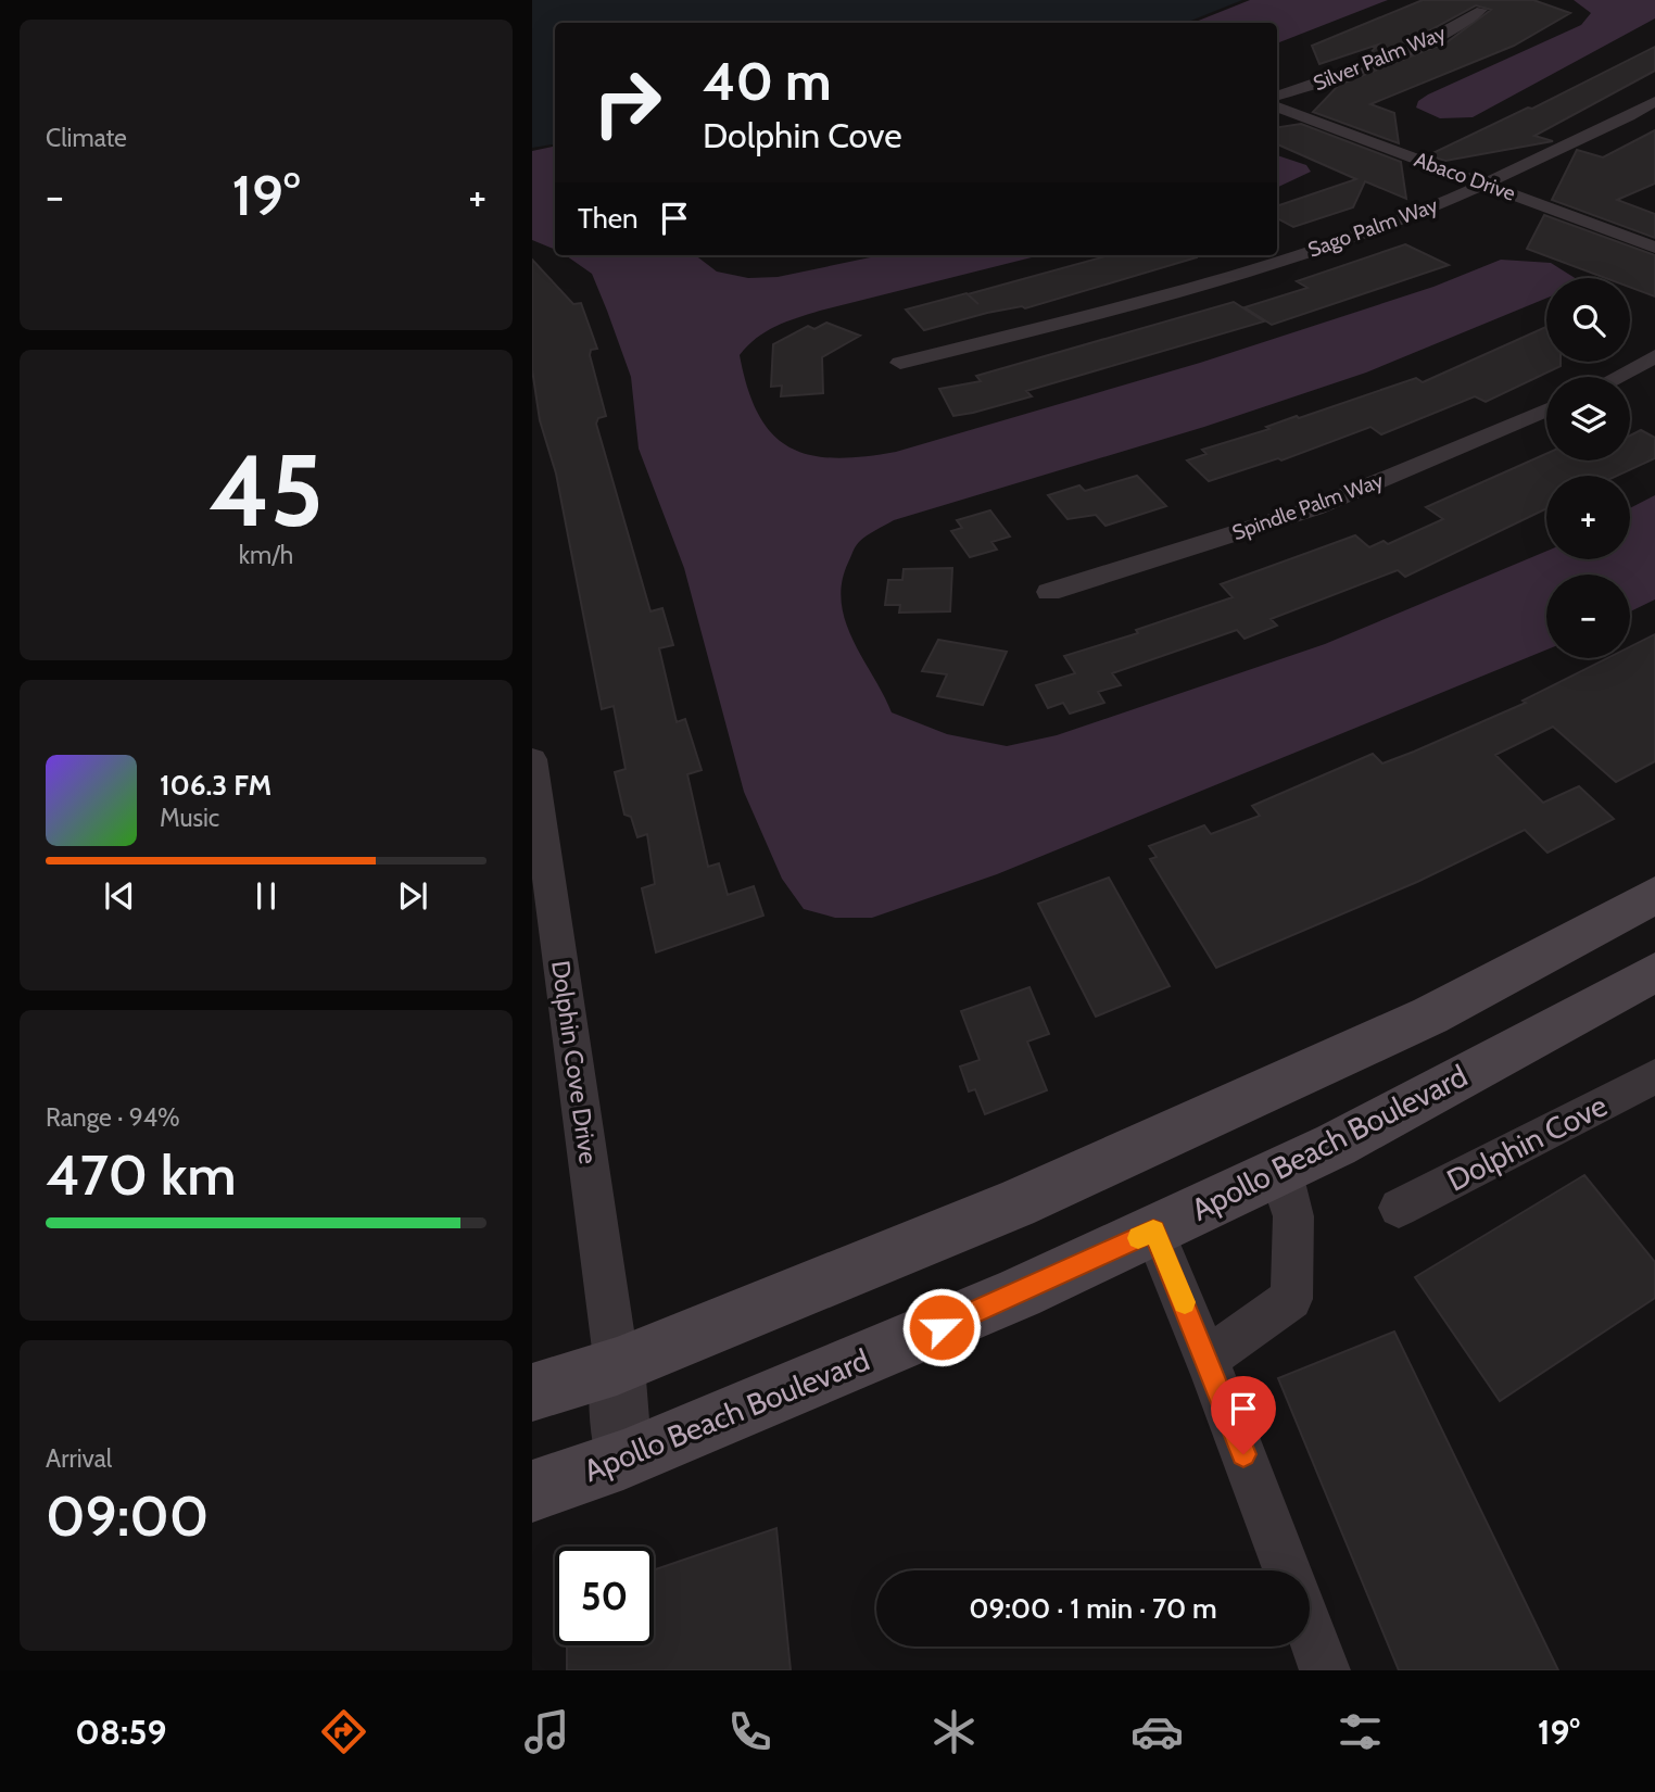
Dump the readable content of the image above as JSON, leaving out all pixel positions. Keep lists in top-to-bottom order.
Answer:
{
  "streets": {
    "main road": ["Apollo Beach Boulevard"],
    "street": [
      "Silver Palm Way",
      "Abaco Drive",
      "Sago Palm Way",
      "Spindle Palm Way",
      "Dolphin Cove Drive",
      "Dolphin Cove"
    ]
  },
  "crossings": [
    ["Abaco Drive", "Sago Palm Way"]
  ],
  "page": {
    "tile": [
      "Climate",
      ["45", "km/h"],
      ["Range · 94%", "470 km"],
      ["Arrival", "09:00"]
    ],
    "turn": ["40 m", "Dolphin Cove"],
    "heat": ["−", "19°", "+"],
    "then": "Then",
    "map_buttons": ["+", "−"],
    "song": ["106.3 FM", "Music"],
    "limit": "50",
    "trip": "09:00 · 1 min · 70 m",
    "tabs": ["08:59", "19°"]
  }
}
